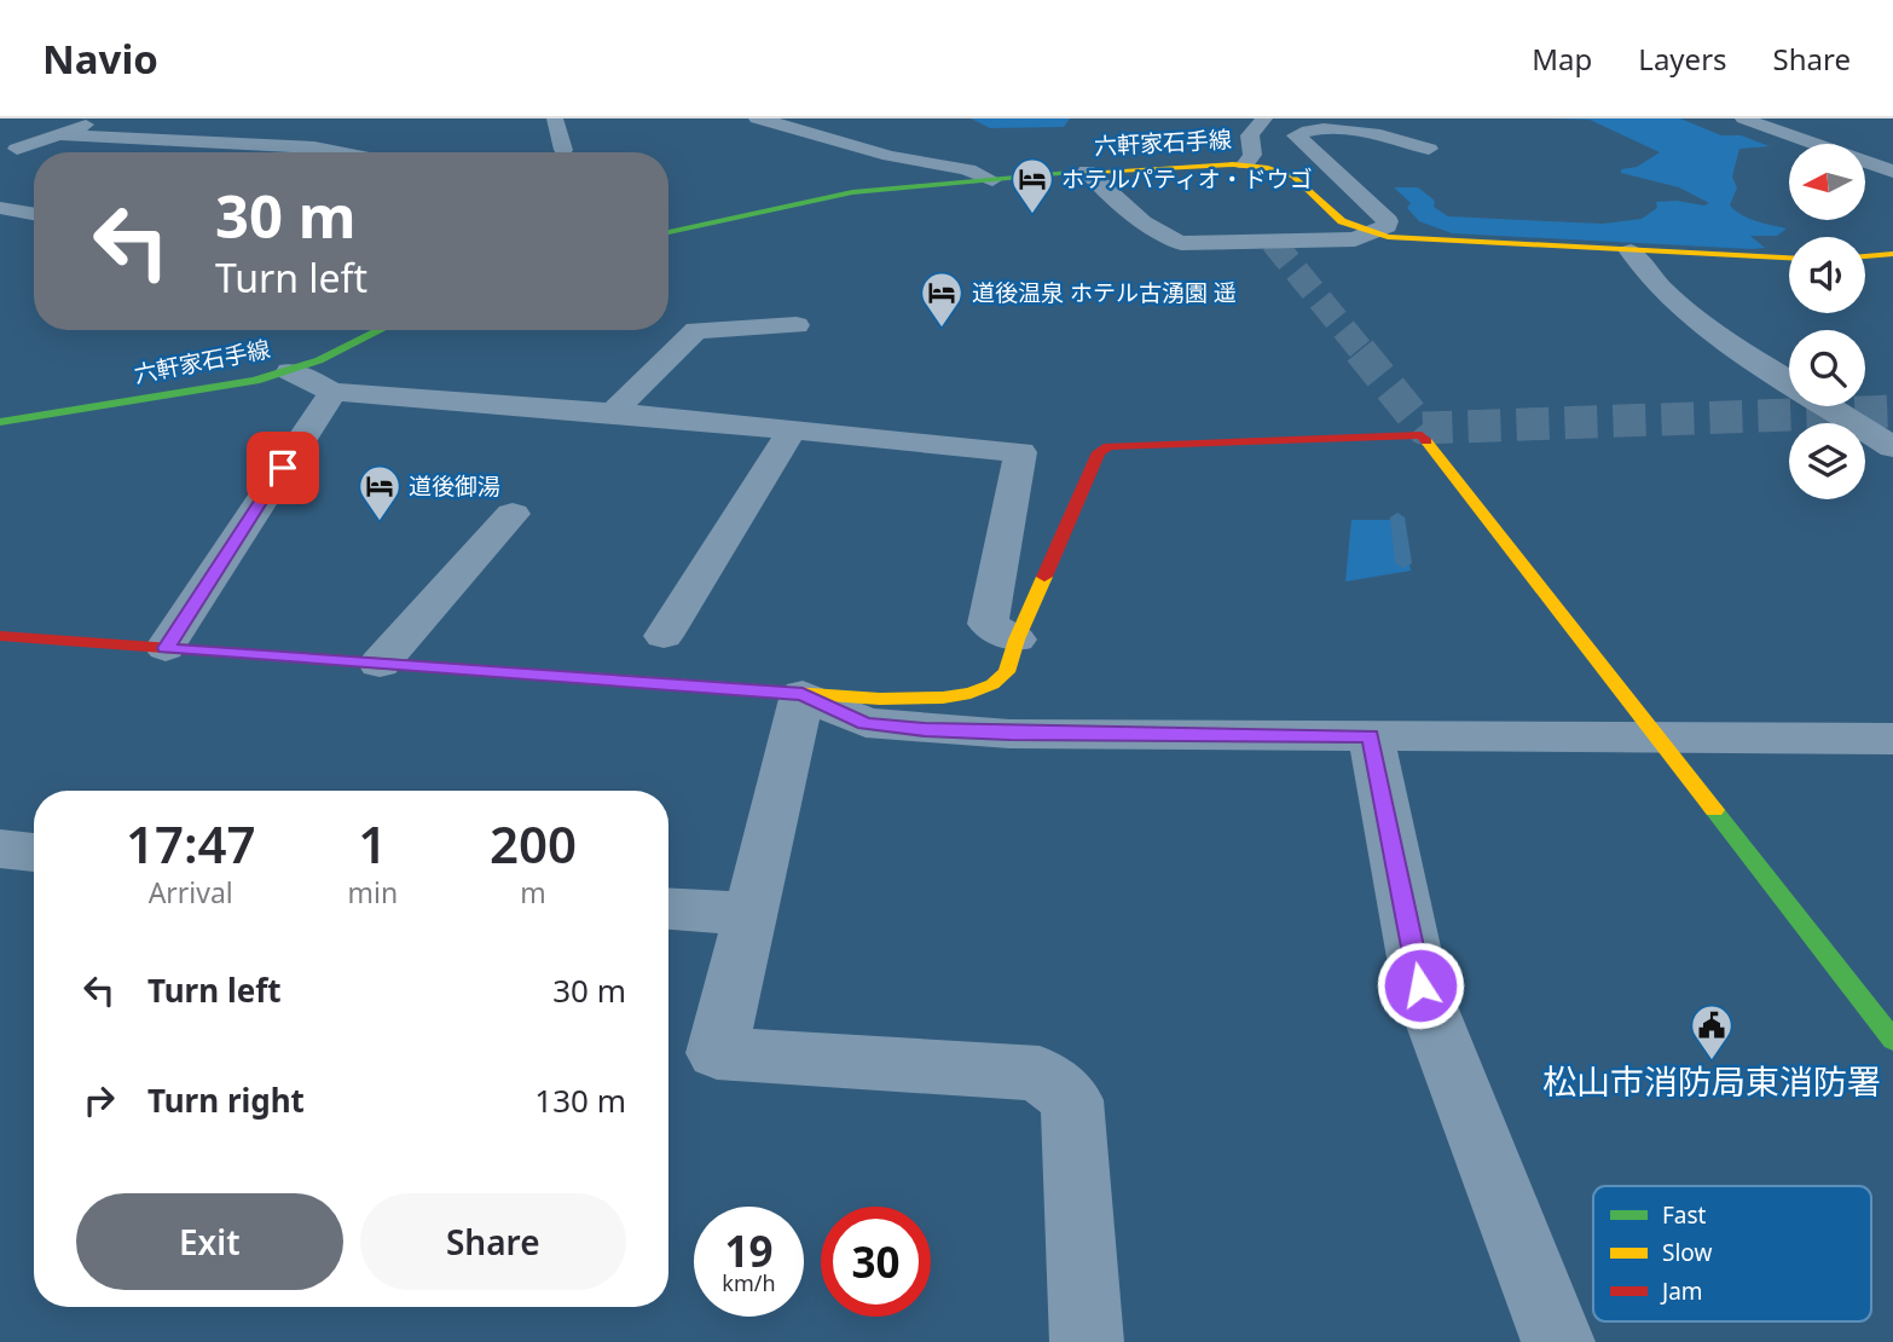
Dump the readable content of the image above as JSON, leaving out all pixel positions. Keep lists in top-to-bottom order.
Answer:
{
  "streets": {
    "main road": ["六軒家石手線"]
  },
  "places": {
    "hotel": ["ホテルパティオ・ドウゴ", "道後温泉 ホテル古湧園 遥", "道後御湯"],
    "public building": ["松山市消防局東消防署"]
  },
  "legend": ["Fast", "Slow", "Jam"],
  "north": "left",
  "page": {
    "header": "Navio",
    "nav": ["Map", "Layers", "Share"],
    "turn": ["30 m", "Turn left"],
    "eta": [
      "17:47",
      "Arrival",
      "1",
      "min",
      "200",
      "m"
    ],
    "list": [
      {
        "name": "Turn left",
        "value": "30 m"
      },
      {
        "name": "Turn right",
        "value": "130 m"
      }
    ],
    "buttons": ["Exit", "Share"],
    "speed": "19 km/h",
    "limit": "30"
  }
}
